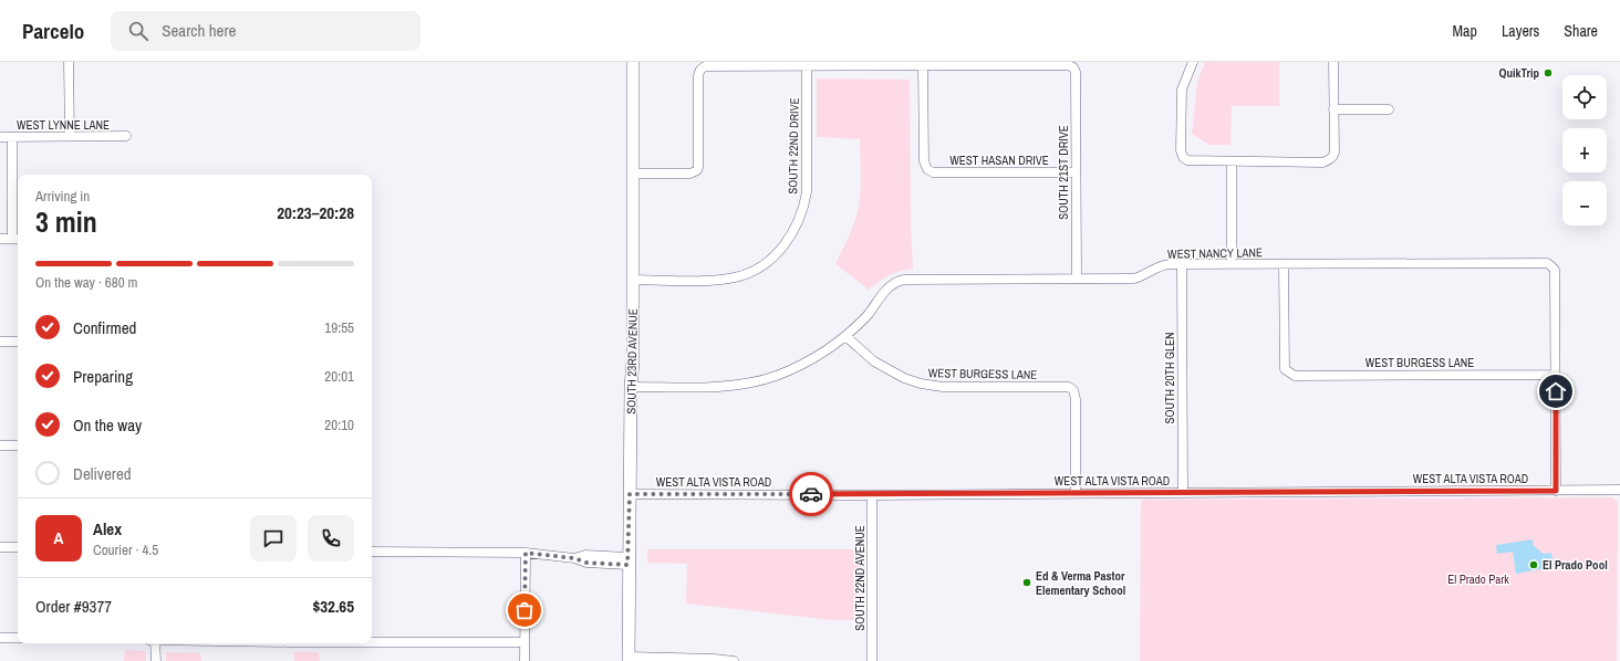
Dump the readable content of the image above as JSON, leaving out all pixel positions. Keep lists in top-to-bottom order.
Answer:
{
  "streets": {
    "street": [
      "WEST LYNNE LANE",
      "SOUTH 22ND DRIVE",
      "WEST HASAN DRIVE",
      "SOUTH 21ST DRIVE",
      "WEST NANCY LANE",
      "SOUTH 23RD AVENUE",
      "WEST BURGESS LANE",
      "SOUTH 20TH GLEN",
      "WEST ALTA VISTA ROAD",
      "SOUTH 22ND AVENUE"
    ]
  },
  "crossings": [
    ["SOUTH 22ND DRIVE", "SOUTH 23RD AVENUE"],
    ["WEST HASAN DRIVE", "SOUTH 21ST DRIVE"],
    ["SOUTH 21ST DRIVE", "WEST NANCY LANE"],
    ["WEST NANCY LANE", "WEST BURGESS LANE"],
    ["WEST NANCY LANE", "SOUTH 20TH GLEN"],
    ["SOUTH 23RD AVENUE", "WEST ALTA VISTA ROAD"],
    ["WEST BURGESS LANE", "WEST ALTA VISTA ROAD"],
    ["SOUTH 20TH GLEN", "WEST ALTA VISTA ROAD"],
    ["WEST ALTA VISTA ROAD", "SOUTH 22ND AVENUE"]
  ],
  "parks": ["El Prado Park"],
  "places": ["QuikTrip", "El Prado Pool", "Ed & Verma Pastor Elementary School"],
  "page": {
    "header": "Parcelo",
    "search": "Search here",
    "nav": ["Map", "Layers", "Share"],
    "map_buttons": ["+", "−"],
    "heading": ["3 min", "Arriving in", "20:23–20:28"],
    "panel": [
      "Alex",
      "Courier · 4.5",
      "Order #9377",
      "$32.65"
    ],
    "bar": "On the way · 680 m",
    "list": [
      ["Confirmed", "19:55"],
      ["Preparing", "20:01"],
      ["On the way", "20:10"],
      "Delivered"
    ],
    "round": "A"
  }
}
